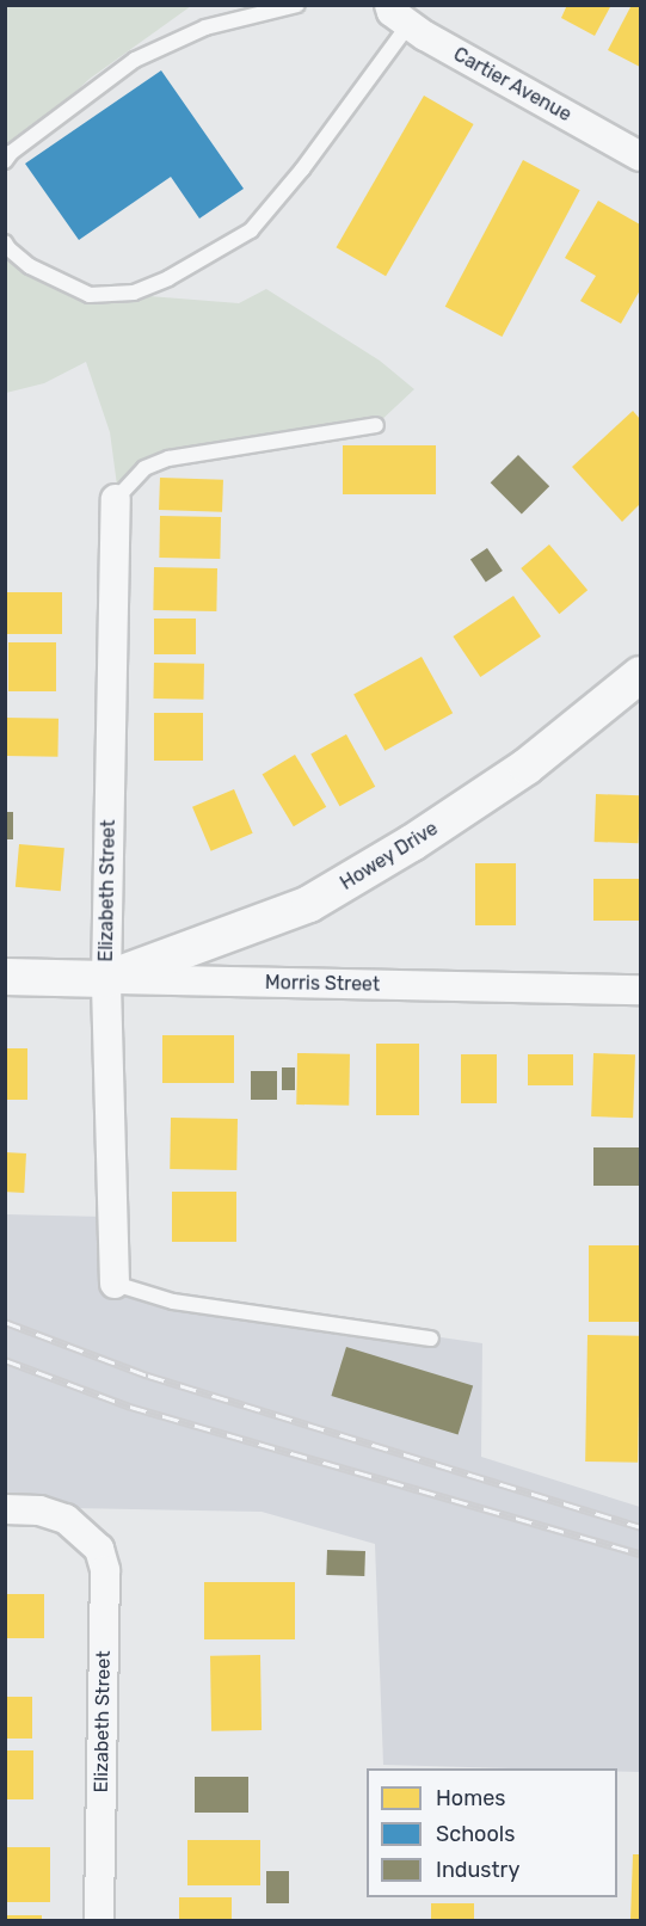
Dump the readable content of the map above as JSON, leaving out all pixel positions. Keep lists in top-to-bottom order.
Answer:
{
  "streets": {
    "street": [
      "Cartier Avenue",
      "Howey Drive",
      "Elizabeth Street",
      "Morris Street"
    ]
  },
  "crossings": [
    ["Howey Drive", "Elizabeth Street"],
    ["Howey Drive", "Morris Street"],
    ["Elizabeth Street", "Morris Street"]
  ],
  "legend": ["Homes", "Schools", "Industry"]
}
